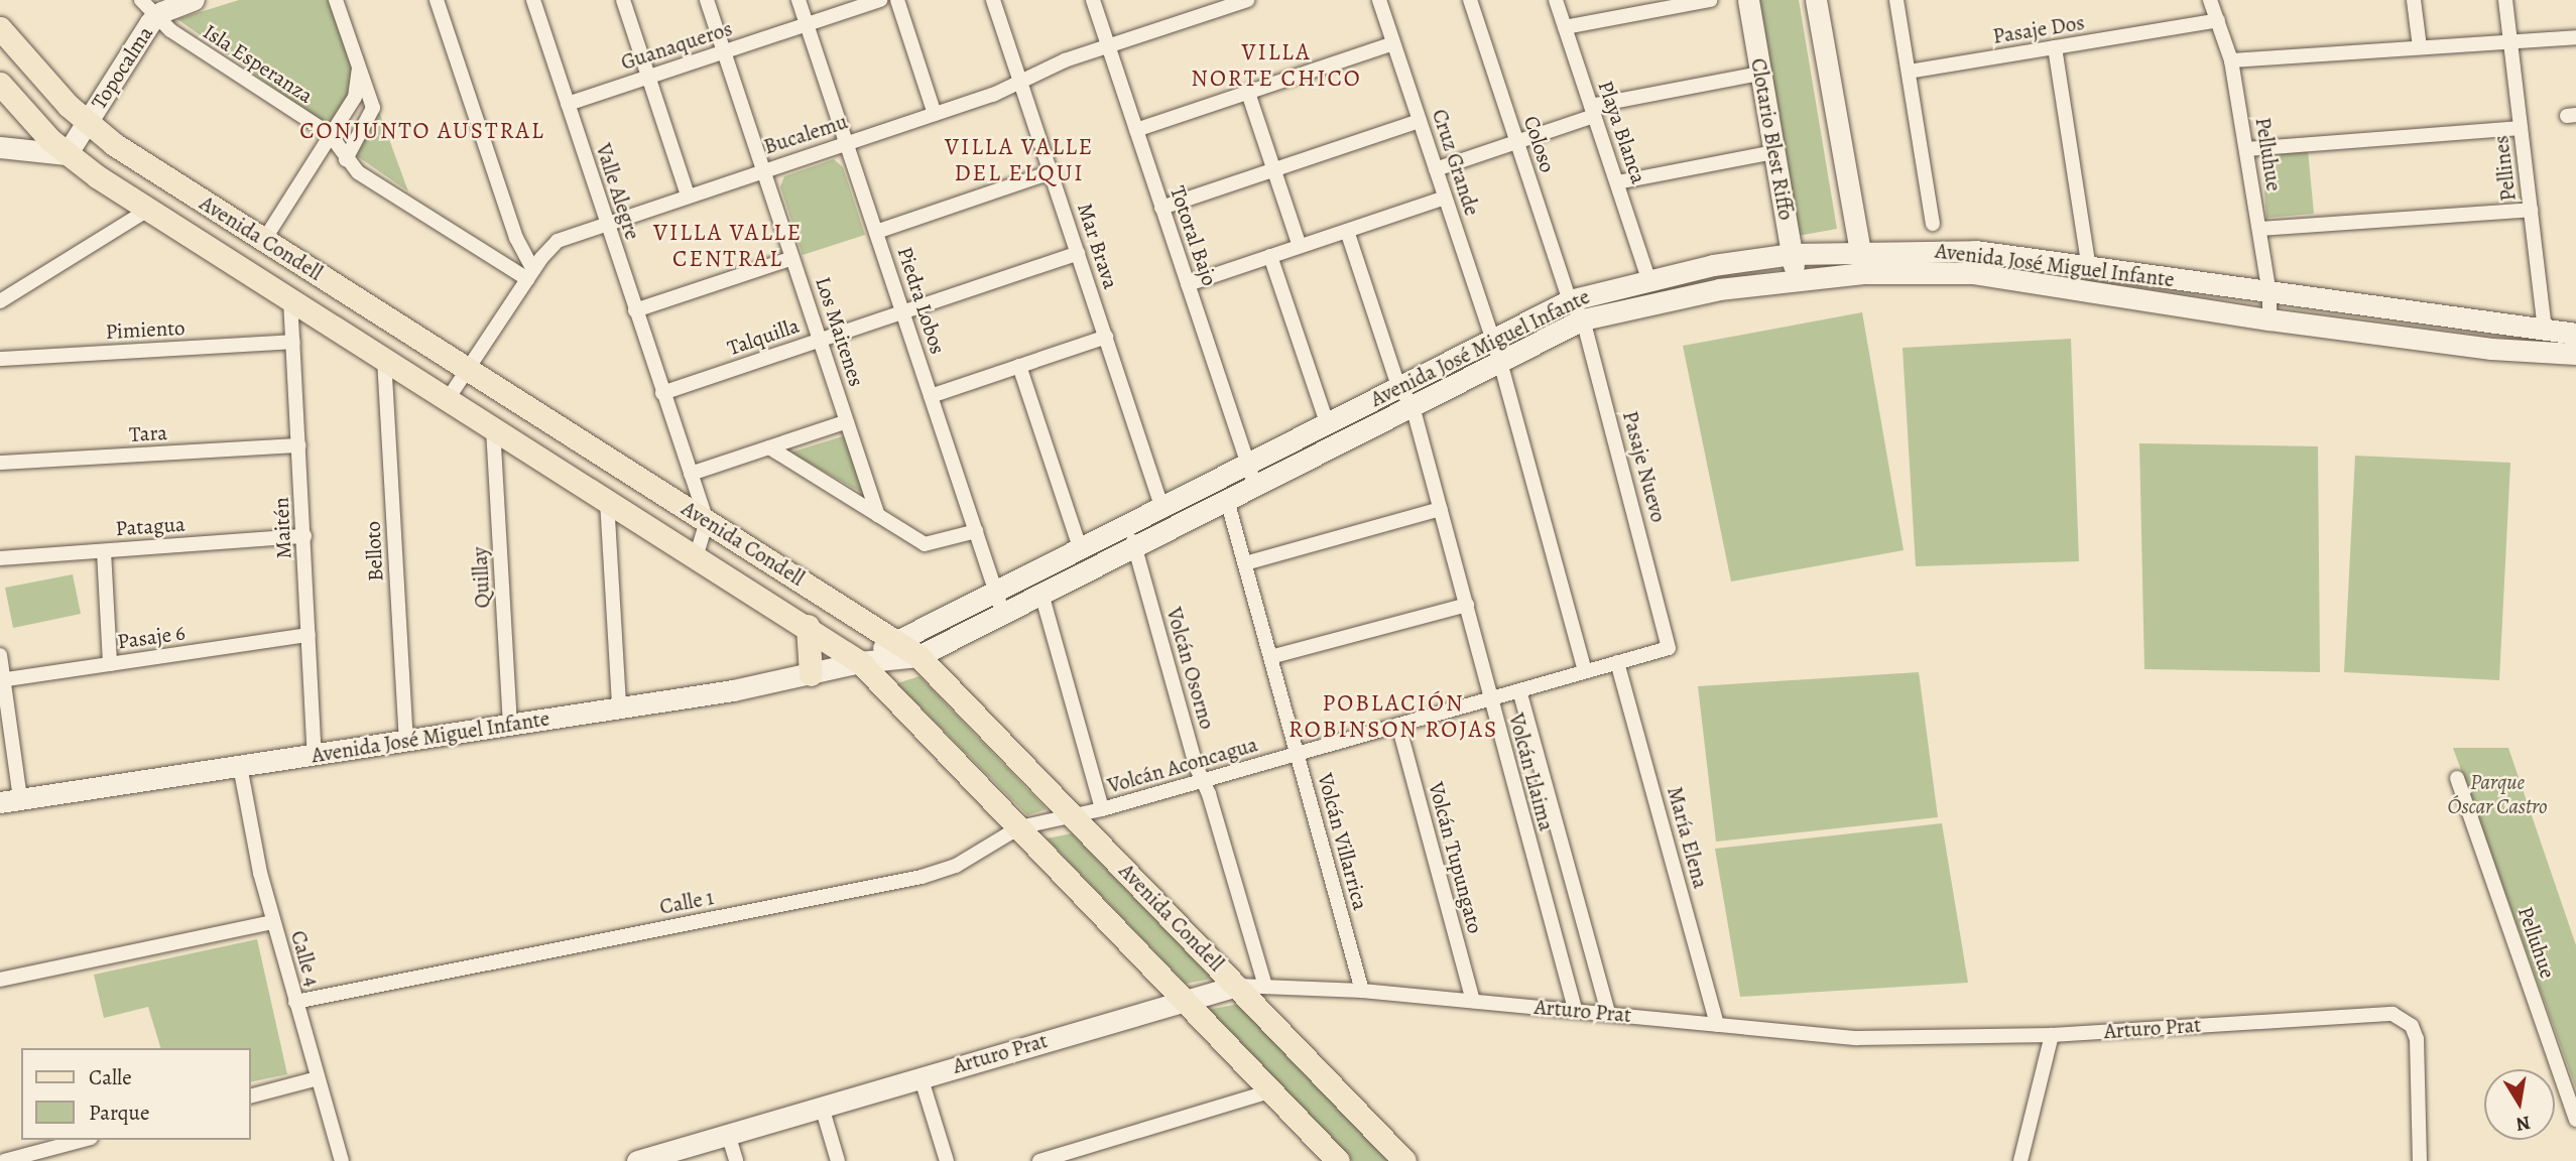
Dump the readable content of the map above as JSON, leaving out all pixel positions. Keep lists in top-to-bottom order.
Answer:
{
  "streets": {
    "main road": [
      "Topocalma",
      "Clotario Blest Riffo",
      "Avenida Condell",
      "Avenida José Miguel Infante",
      "Arturo Prat"
    ],
    "street": [
      "Pasaje Dos",
      "Guanaqueros",
      "Isla Esperanza",
      "Playa Blanca",
      "Bucalemu",
      "Coloso",
      "Pelluhue",
      "Cruz Grande",
      "Pellines",
      "Valle Alegre",
      "Totoral Bajo",
      "Mar Brava",
      "Piedra Lobos",
      "Pimiento",
      "Los Maitenes",
      "Talquilla",
      "Tara",
      "Pasaje Nuevo",
      "Patagua",
      "Maitén",
      "Belloto",
      "Quillay",
      "Pasaje 6",
      "Volcán Osorno",
      "Volcán Aconcagua",
      "Volcán Llaima",
      "María Elena",
      "Volcán Villarrica",
      "Volcán Tupungato",
      "Calle 1",
      "Calle 4"
    ]
  },
  "crossings": [
    ["Pasaje Dos", "Pelluhue"],
    ["Guanaqueros", "Valle Alegre"],
    ["Guanaqueros", "Piedra Lobos"],
    ["Guanaqueros", "Los Maitenes"],
    ["Isla Esperanza", "Topocalma"],
    ["Isla Esperanza", "Bucalemu"],
    ["Topocalma", "Avenida Condell"],
    ["Playa Blanca", "Avenida José Miguel Infante"],
    ["Bucalemu", "Valle Alegre"],
    ["Bucalemu", "Totoral Bajo"],
    ["Bucalemu", "Avenida Condell"],
    ["Bucalemu", "Mar Brava"],
    ["Bucalemu", "Piedra Lobos"],
    ["Bucalemu", "Los Maitenes"],
    ["Clotario Blest Riffo", "Avenida José Miguel Infante"],
    ["Coloso", "Avenida José Miguel Infante"],
    ["Coloso", "Pasaje Nuevo"],
    ["Pelluhue", "Avenida José Miguel Infante"],
    ["Cruz Grande", "Avenida José Miguel Infante"],
    ["Pellines", "Avenida José Miguel Infante"],
    ["Valle Alegre", "Avenida Condell"],
    ["Valle Alegre", "Talquilla"],
    ["Totoral Bajo", "Avenida José Miguel Infante"],
    ["Avenida Condell", "Avenida José Miguel Infante"],
    ["Avenida Condell", "Maitén"],
    ["Avenida Condell", "Belloto"],
    ["Avenida Condell", "Quillay"],
    ["Avenida Condell", "Volcán Aconcagua"],
    ["Avenida Condell", "Calle 1"],
    ["Avenida Condell", "Arturo Prat"],
    ["Mar Brava", "Avenida José Miguel Infante"],
    ["Mar Brava", "Talquilla"],
    ["Avenida José Miguel Infante", "Piedra Lobos"],
    ["Avenida José Miguel Infante", "Pasaje Nuevo"],
    ["Avenida José Miguel Infante", "Maitén"],
    ["Avenida José Miguel Infante", "Belloto"],
    ["Avenida José Miguel Infante", "Quillay"],
    ["Avenida José Miguel Infante", "Volcán Osorno"],
    ["Avenida José Miguel Infante", "Volcán Llaima"],
    ["Avenida José Miguel Infante", "Volcán Villarrica"],
    ["Avenida José Miguel Infante", "Calle 4"],
    ["Piedra Lobos", "Talquilla"],
    ["Pimiento", "Maitén"],
    ["Los Maitenes", "Talquilla"],
    ["Tara", "Maitén"],
    ["Pasaje Nuevo", "Volcán Aconcagua"],
    ["Patagua", "Maitén"],
    ["Maitén", "Pasaje 6"],
    ["Volcán Osorno", "Volcán Aconcagua"],
    ["Volcán Osorno", "Arturo Prat"],
    ["Volcán Aconcagua", "Volcán Llaima"],
    ["Volcán Aconcagua", "María Elena"],
    ["Volcán Aconcagua", "Volcán Villarrica"],
    ["Volcán Aconcagua", "Volcán Tupungato"],
    ["Volcán Aconcagua", "Calle 1"],
    ["Volcán Llaima", "Arturo Prat"],
    ["María Elena", "Arturo Prat"],
    ["Volcán Villarrica", "Arturo Prat"],
    ["Volcán Tupungato", "Arturo Prat"],
    ["Calle 1", "Calle 4"]
  ],
  "districts": [
    "VILLA NORTE CHICO",
    "CONJUNTO AUSTRAL",
    "VILLA VALLE DEL ELQUI",
    "VILLA VALLE CENTRAL",
    "POBLACIÓN ROBINSON ROJAS"
  ],
  "parks": ["Parque Óscar Castro"],
  "legend": ["Calle", "Parque"],
  "north": "bottom"
}
